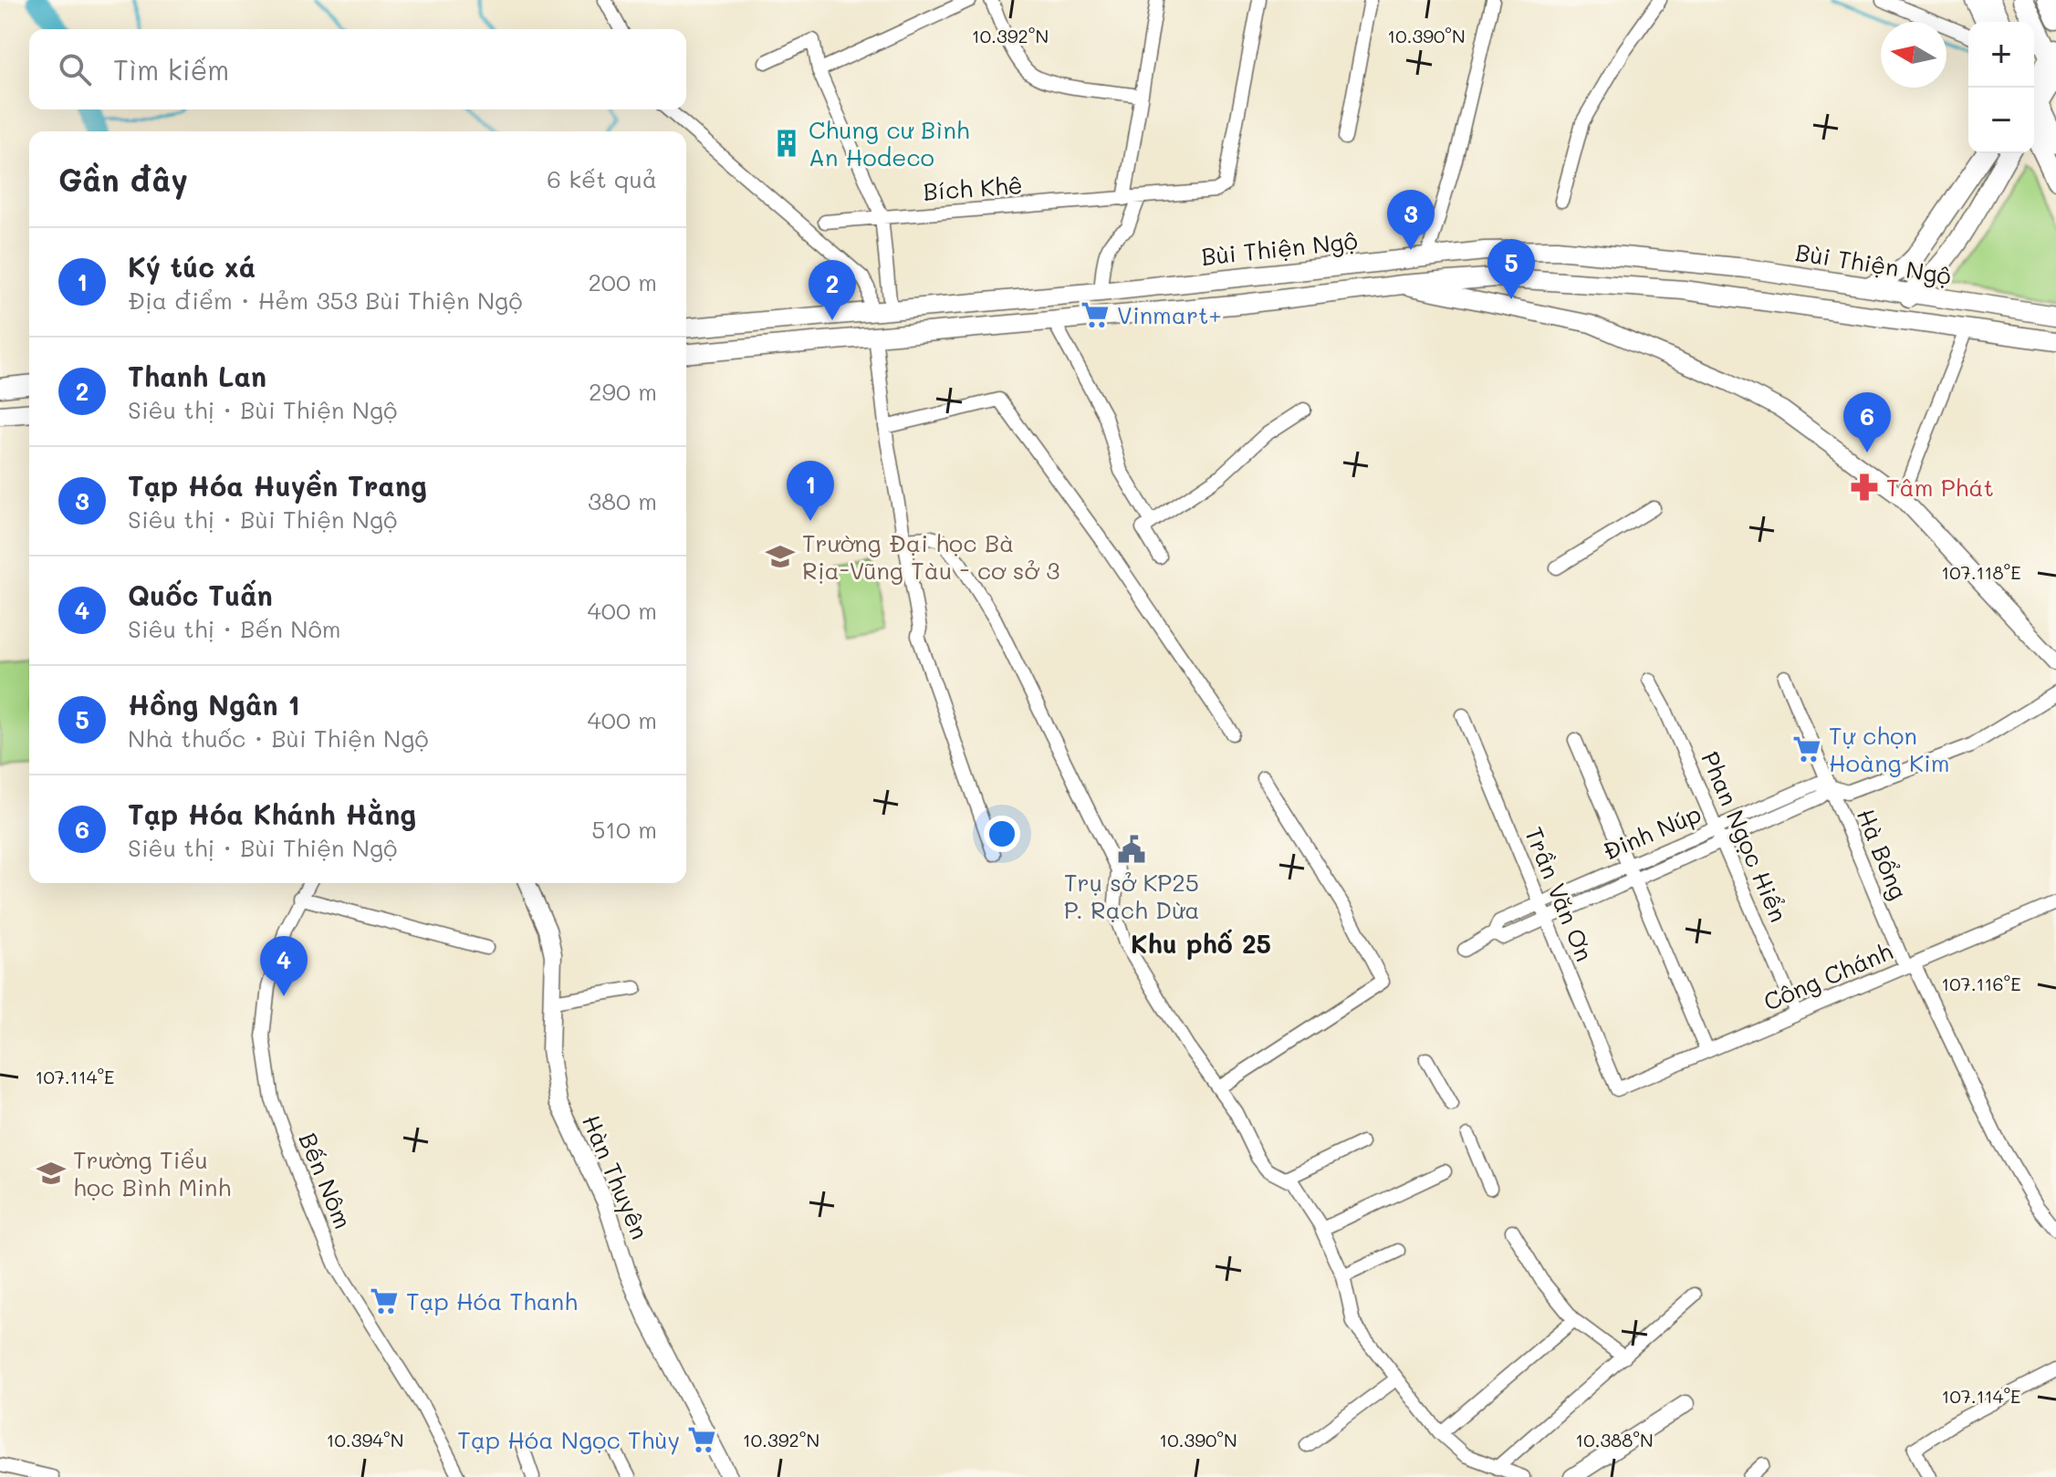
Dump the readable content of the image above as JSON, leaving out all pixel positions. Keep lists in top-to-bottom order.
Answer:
{
  "streets": {
    "main road": ["Bùi Thiện Ngộ"],
    "street": [
      "Bích Khê",
      "Đinh Núp",
      "Phan Ngọc Hiển",
      "Hà Bổng",
      "Trần Văn Ơn",
      "Công Chánh",
      "Hàn Thuyên",
      "Bến Nôm"
    ]
  },
  "crossings": [
    ["Đinh Núp", "Phan Ngọc Hiển"],
    ["Đinh Núp", "Hà Bổng"],
    ["Đinh Núp", "Trần Văn Ơn"],
    ["Phan Ngọc Hiển", "Công Chánh"],
    ["Hà Bổng", "Công Chánh"],
    ["Trần Văn Ơn", "Công Chánh"]
  ],
  "districts": ["Khu phố 25"],
  "places": {
    "building": ["Chung cư Bình An Hodeco"],
    "supermarket": [
      "Vinmart+",
      "Tự chọn Hoàng Kim",
      "Tạp Hóa Thanh",
      "Tạp Hóa Ngọc Thùy"
    ],
    "pharmacy": ["Tâm Phát"],
    "school or university": ["Trường Đại học Bà Rịa-Vũng Tàu - cơ sở 3", "Trường Tiểu học Bình Minh"],
    "public building": ["Trụ sở KP25 P. Rạch Dừa"]
  },
  "north": "left",
  "page": {
    "map_buttons": ["+", "−"],
    "search": "Tìm kiếm",
    "heading": ["Gần đây", "6 kết quả"],
    "pins": [
      "3",
      "5",
      "2",
      "6",
      "1",
      "4"
    ],
    "list": [
      {
        "mark": "1",
        "name": "Ký túc xá",
        "note": "Địa điểm · Hẻm 353 Bùi Thiện Ngộ",
        "value": "200 m"
      },
      {
        "mark": "2",
        "name": "Thanh Lan",
        "note": "Siêu thị · Bùi Thiện Ngộ",
        "value": "290 m"
      },
      {
        "mark": "3",
        "name": "Tạp Hóa Huyền Trang",
        "note": "Siêu thị · Bùi Thiện Ngộ",
        "value": "380 m"
      },
      {
        "mark": "4",
        "name": "Quốc Tuấn",
        "note": "Siêu thị · Bến Nôm",
        "value": "400 m"
      },
      {
        "mark": "5",
        "name": "Hồng Ngân 1",
        "note": "Nhà thuốc · Bùi Thiện Ngộ",
        "value": "400 m"
      },
      {
        "mark": "6",
        "name": "Tạp Hóa Khánh Hằng",
        "note": "Siêu thị · Bùi Thiện Ngộ",
        "value": "510 m"
      }
    ]
  },
  "coordinates": [
    "10.392°N",
    "10.390°N",
    "107.118°E",
    "107.116°E",
    "107.114°E",
    "10.394°N",
    "10.388°N"
  ]
}
